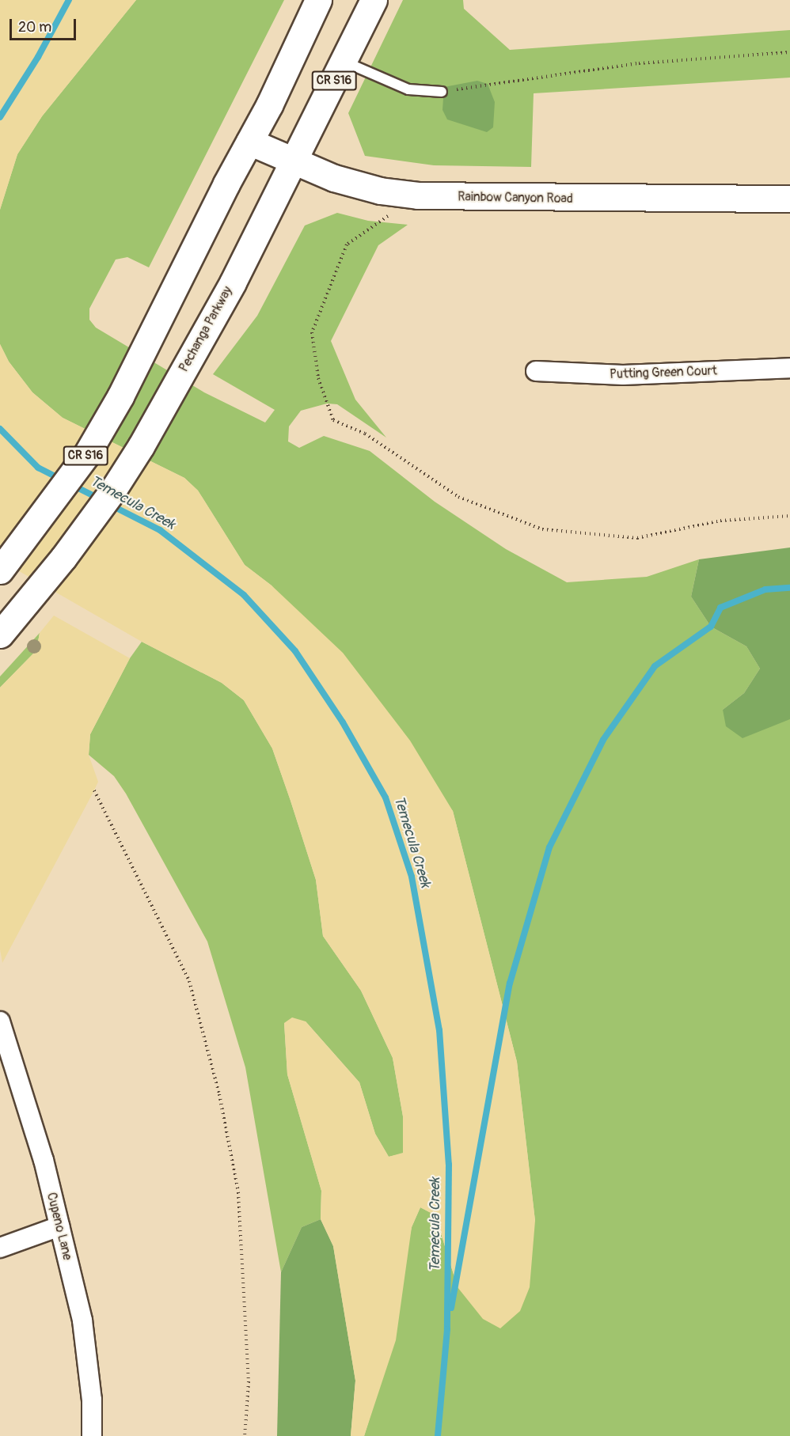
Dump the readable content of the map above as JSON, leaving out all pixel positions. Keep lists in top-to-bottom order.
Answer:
{
  "streets": {
    "main road": ["CR S16", "Rainbow Canyon Road", "Pechanga Parkway"],
    "street": ["Putting Green Court", "Cupeno Lane"]
  },
  "crossings": [
    ["CR S16", "Rainbow Canyon Road"],
    ["Rainbow Canyon Road", "Pechanga Parkway"]
  ],
  "water": ["Temecula Creek"],
  "scale_bar": "20 m"
}
